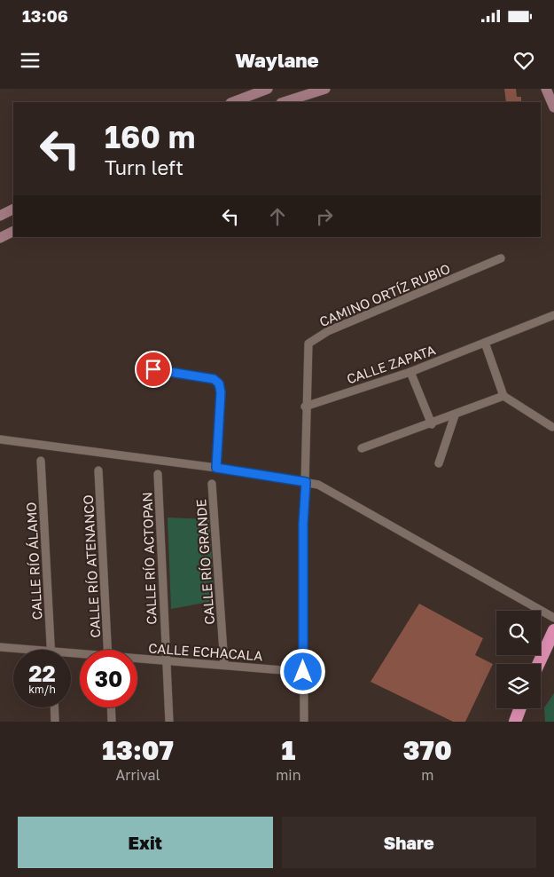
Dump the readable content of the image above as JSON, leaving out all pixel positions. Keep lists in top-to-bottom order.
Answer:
{
  "streets": {
    "street": [
      "CAMINO ORTÍZ RUBIO",
      "CALLE ZAPATA",
      "CALLE RÍO ACTOPAN",
      "CALLE RÍO ÁLAMO",
      "CALLE RÍO GRANDE",
      "CALLE RÍO ATENANCO",
      "CALLE ECHACALA"
    ]
  },
  "crossings": [
    ["CAMINO ORTÍZ RUBIO", "CALLE ZAPATA"],
    ["CAMINO ORTÍZ RUBIO", "CALLE ECHACALA"],
    ["CALLE RÍO ACTOPAN", "CALLE ECHACALA"],
    ["CALLE RÍO GRANDE", "CALLE ECHACALA"]
  ],
  "page": {
    "status": "13:06",
    "header": "Waylane",
    "turn": ["160 m", "Turn left"],
    "speed": "22 km/h",
    "limit": "30",
    "eta": [
      "13:07",
      "Arrival",
      "1",
      "min",
      "370",
      "m"
    ],
    "buttons": ["Exit", "Share"]
  }
}
